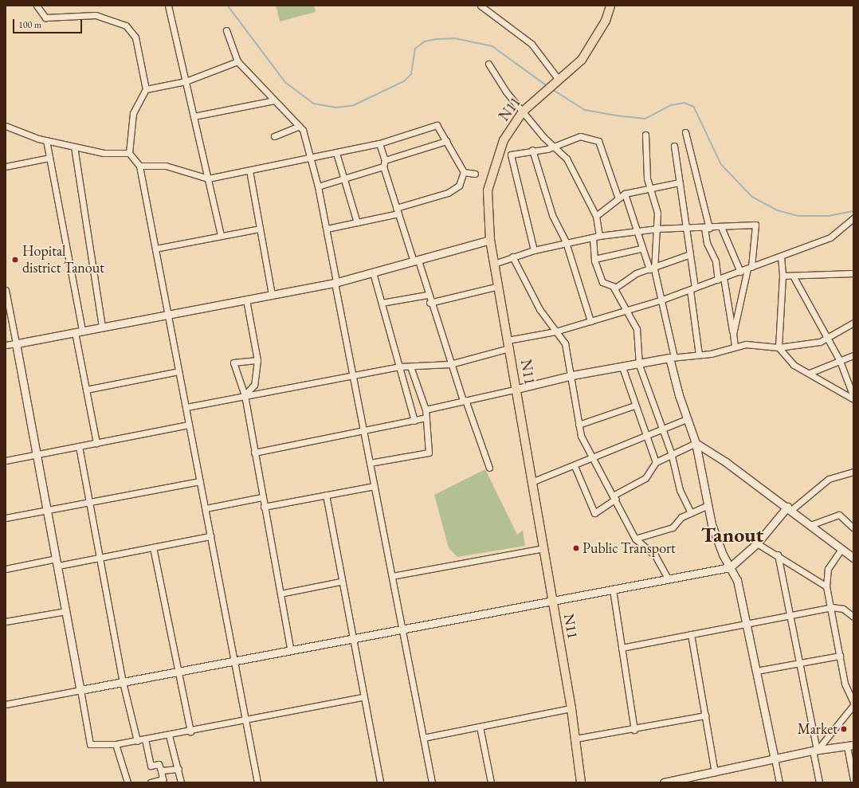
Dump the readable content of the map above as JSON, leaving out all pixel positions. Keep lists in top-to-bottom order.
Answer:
{
  "streets": {
    "main road": ["N11"]
  },
  "districts": ["Tanout"],
  "places": ["Hopital district Tanout", "Public Transport", "Market"],
  "scale_bar": "100 m"
}
